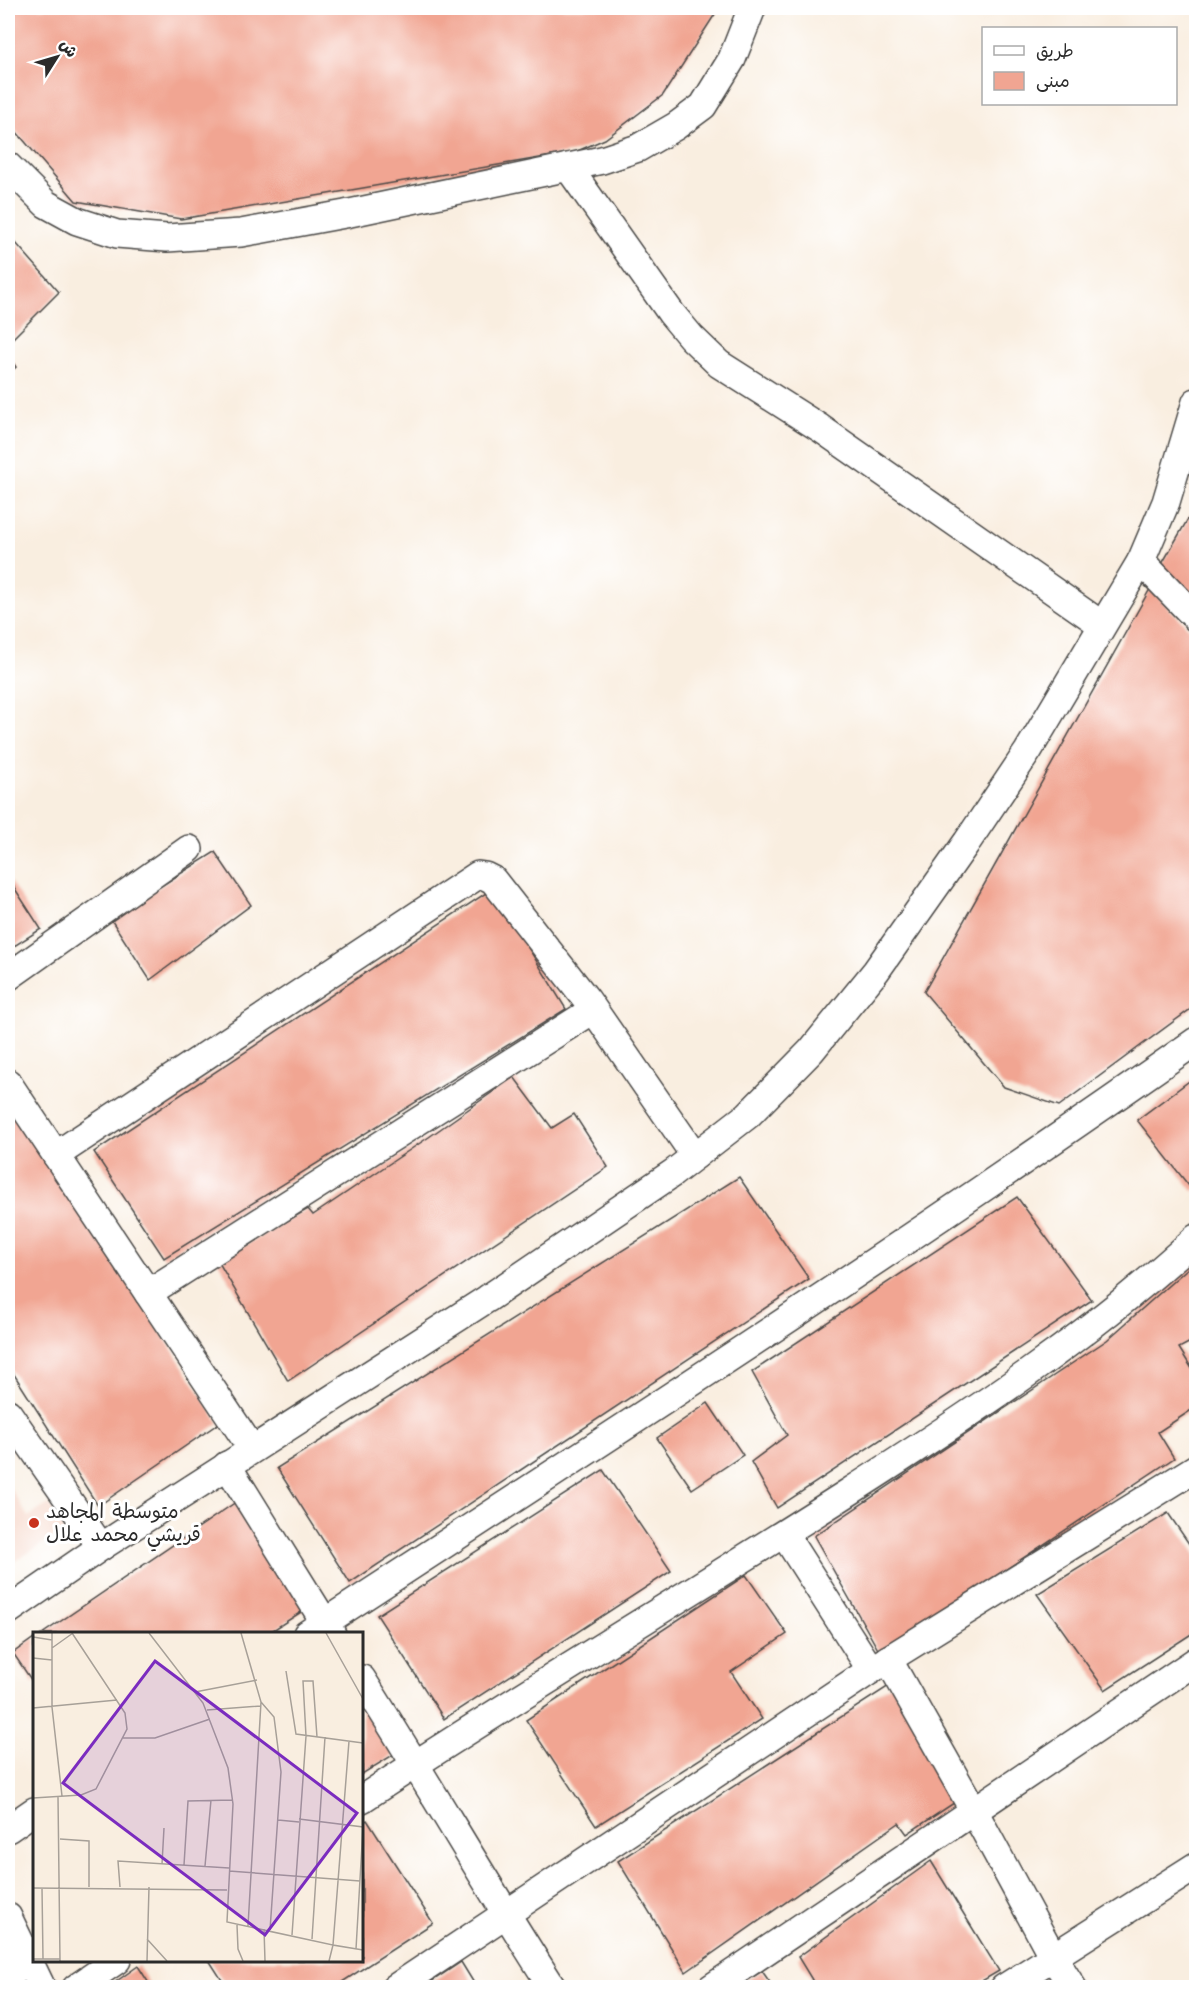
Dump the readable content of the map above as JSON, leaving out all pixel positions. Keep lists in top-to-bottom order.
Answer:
{
  "places": ["متوسطة المجاهد قريشي محمد علال"],
  "legend": ["طريق", "مبنى"],
  "north": "top right"
}
